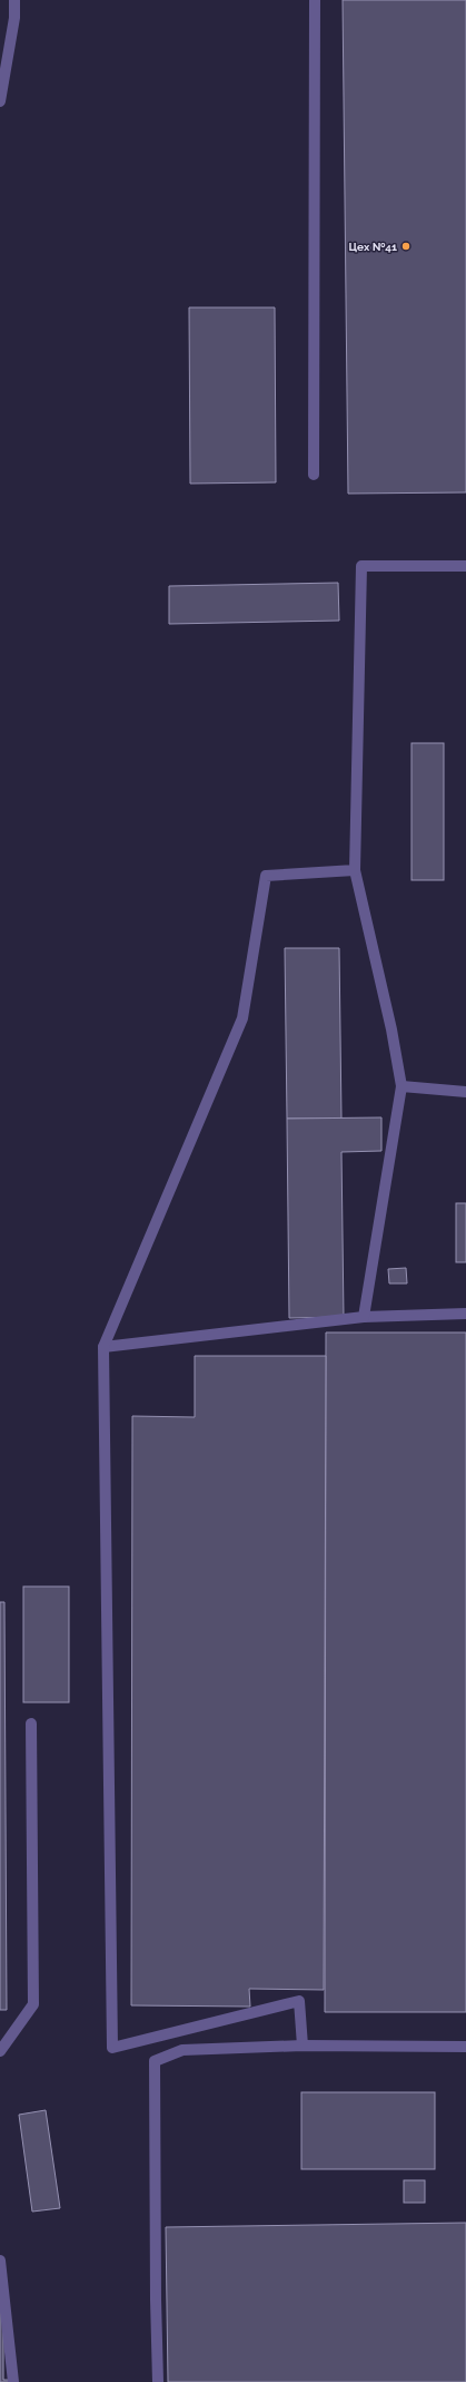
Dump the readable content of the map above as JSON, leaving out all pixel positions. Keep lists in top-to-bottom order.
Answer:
{
  "places": ["Цех №41"]
}
